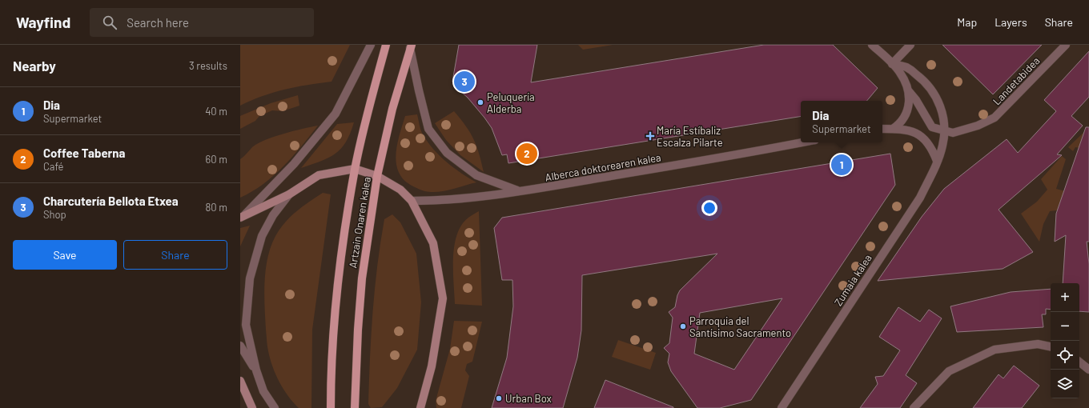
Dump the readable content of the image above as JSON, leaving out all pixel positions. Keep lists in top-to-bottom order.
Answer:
{
  "streets": {
    "main road": ["Artzain Onaren kalea"],
    "street": ["Landetabidea", "Alberca doktorearen kalea", "Zumaia kalea"]
  },
  "crossings": [
    ["Landetabidea", "Zumaia kalea"]
  ],
  "places": {
    "other": ["Peluquería Alderba", "Parroquia del Santísimo Sacramento", "Urban Box"],
    "health": ["María Estíbaliz Escalza Pilarte"]
  },
  "page": {
    "header": "Wayfind",
    "search": "Search here",
    "nav": ["Map", "Layers", "Share"],
    "heading": ["Nearby", "3 results"],
    "pins": ["3", "2", "1"],
    "list": [
      {
        "mark": "1",
        "name": "Dia",
        "note": "Supermarket",
        "value": "40 m"
      },
      {
        "mark": "2",
        "name": "Coffee Taberna",
        "note": "Café",
        "value": "60 m"
      },
      {
        "mark": "3",
        "name": "Charcutería Bellota Etxea",
        "note": "Shop",
        "value": "80 m"
      }
    ],
    "popup": ["Dia", "Supermarket"],
    "buttons": ["Save", "Share"],
    "map_buttons": ["+", "−"]
  }
}
